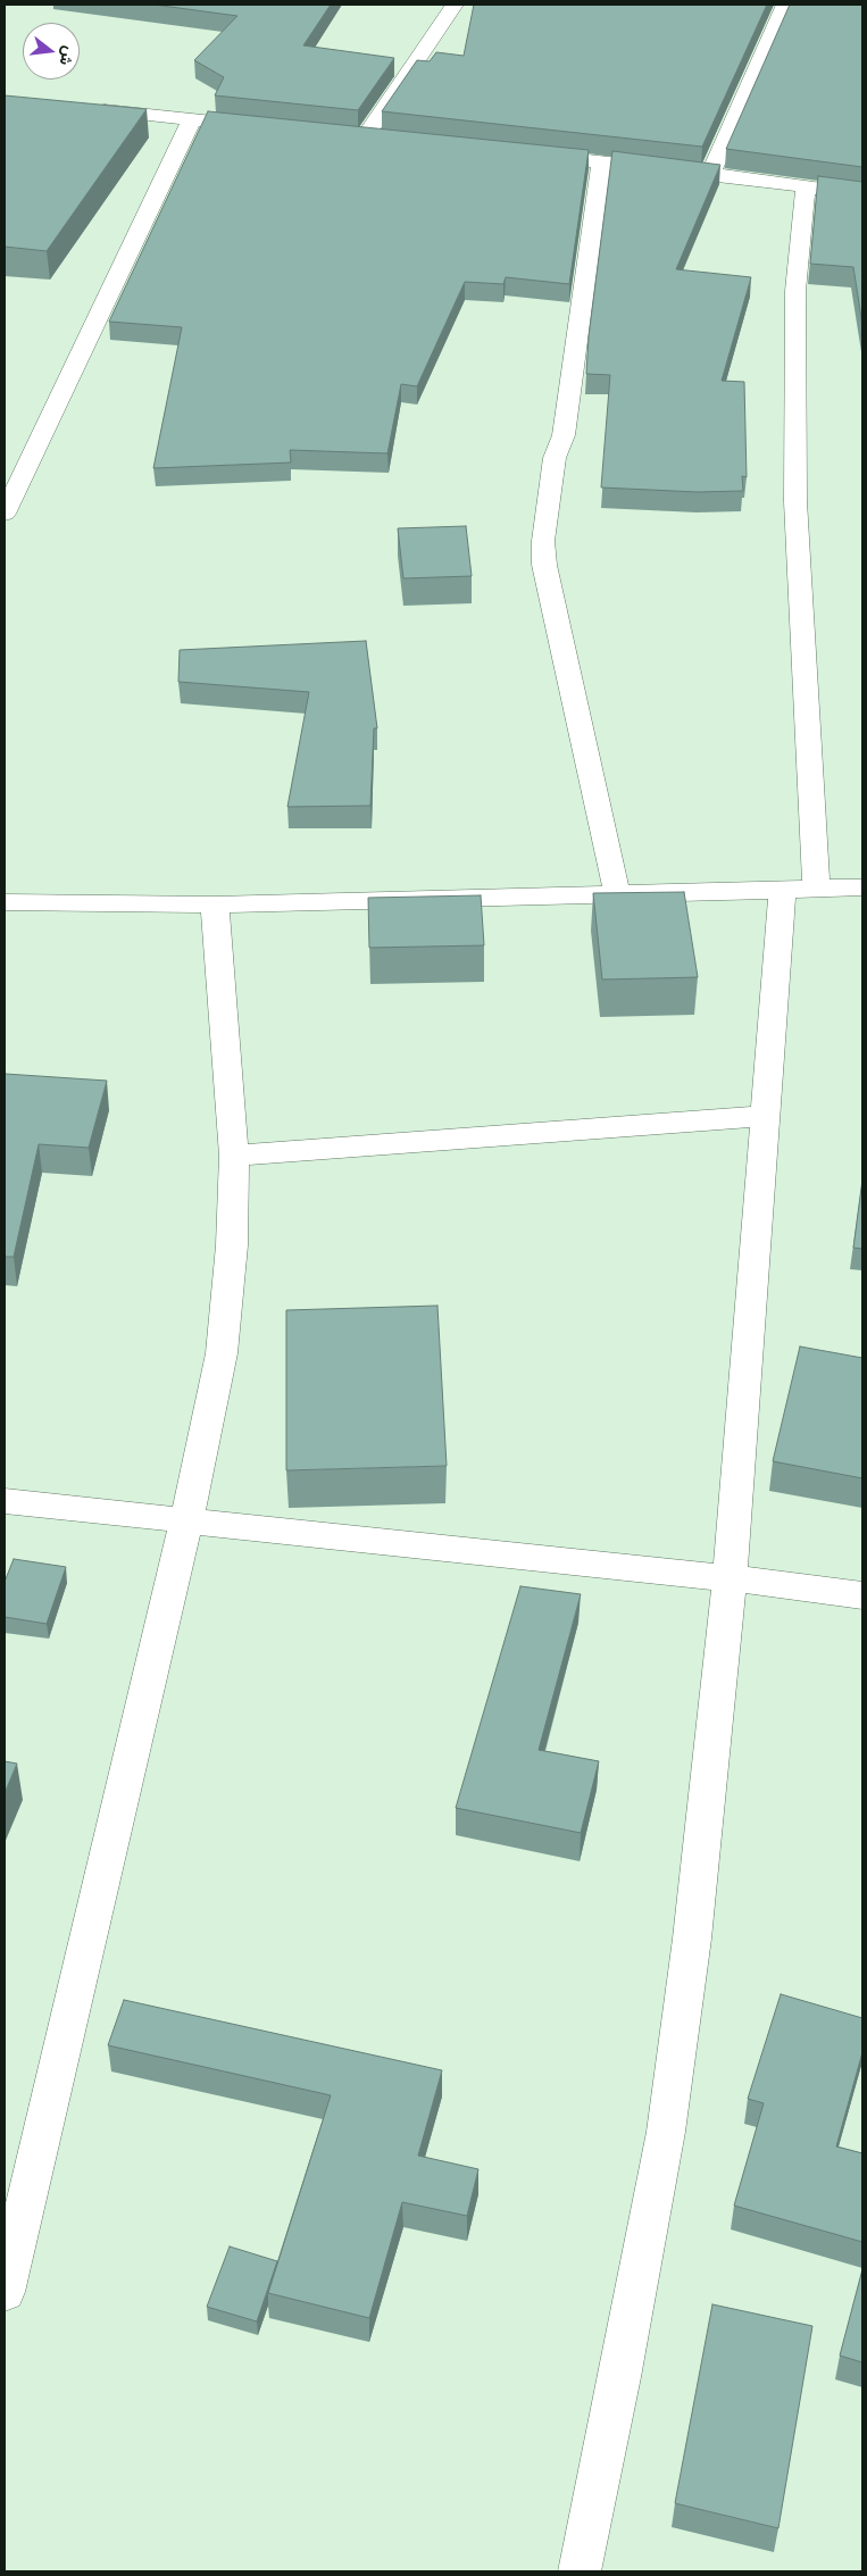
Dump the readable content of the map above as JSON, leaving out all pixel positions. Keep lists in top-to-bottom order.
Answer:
{
  "north": "right"
}
